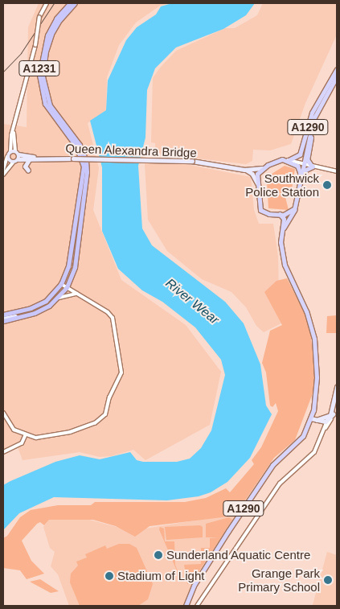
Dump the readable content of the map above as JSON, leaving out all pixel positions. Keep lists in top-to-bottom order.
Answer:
{
  "streets": {
    "highway": ["A1231"],
    "main road": ["A1290", "Queen Alexandra Bridge"]
  },
  "crossings": [
    ["A1290", "Queen Alexandra Bridge"]
  ],
  "water": ["River Wear"],
  "places": [
    "Southwick Police Station",
    "Sunderland Aquatic Centre",
    "Stadium of Light",
    "Grange Park Primary School"
  ]
}
